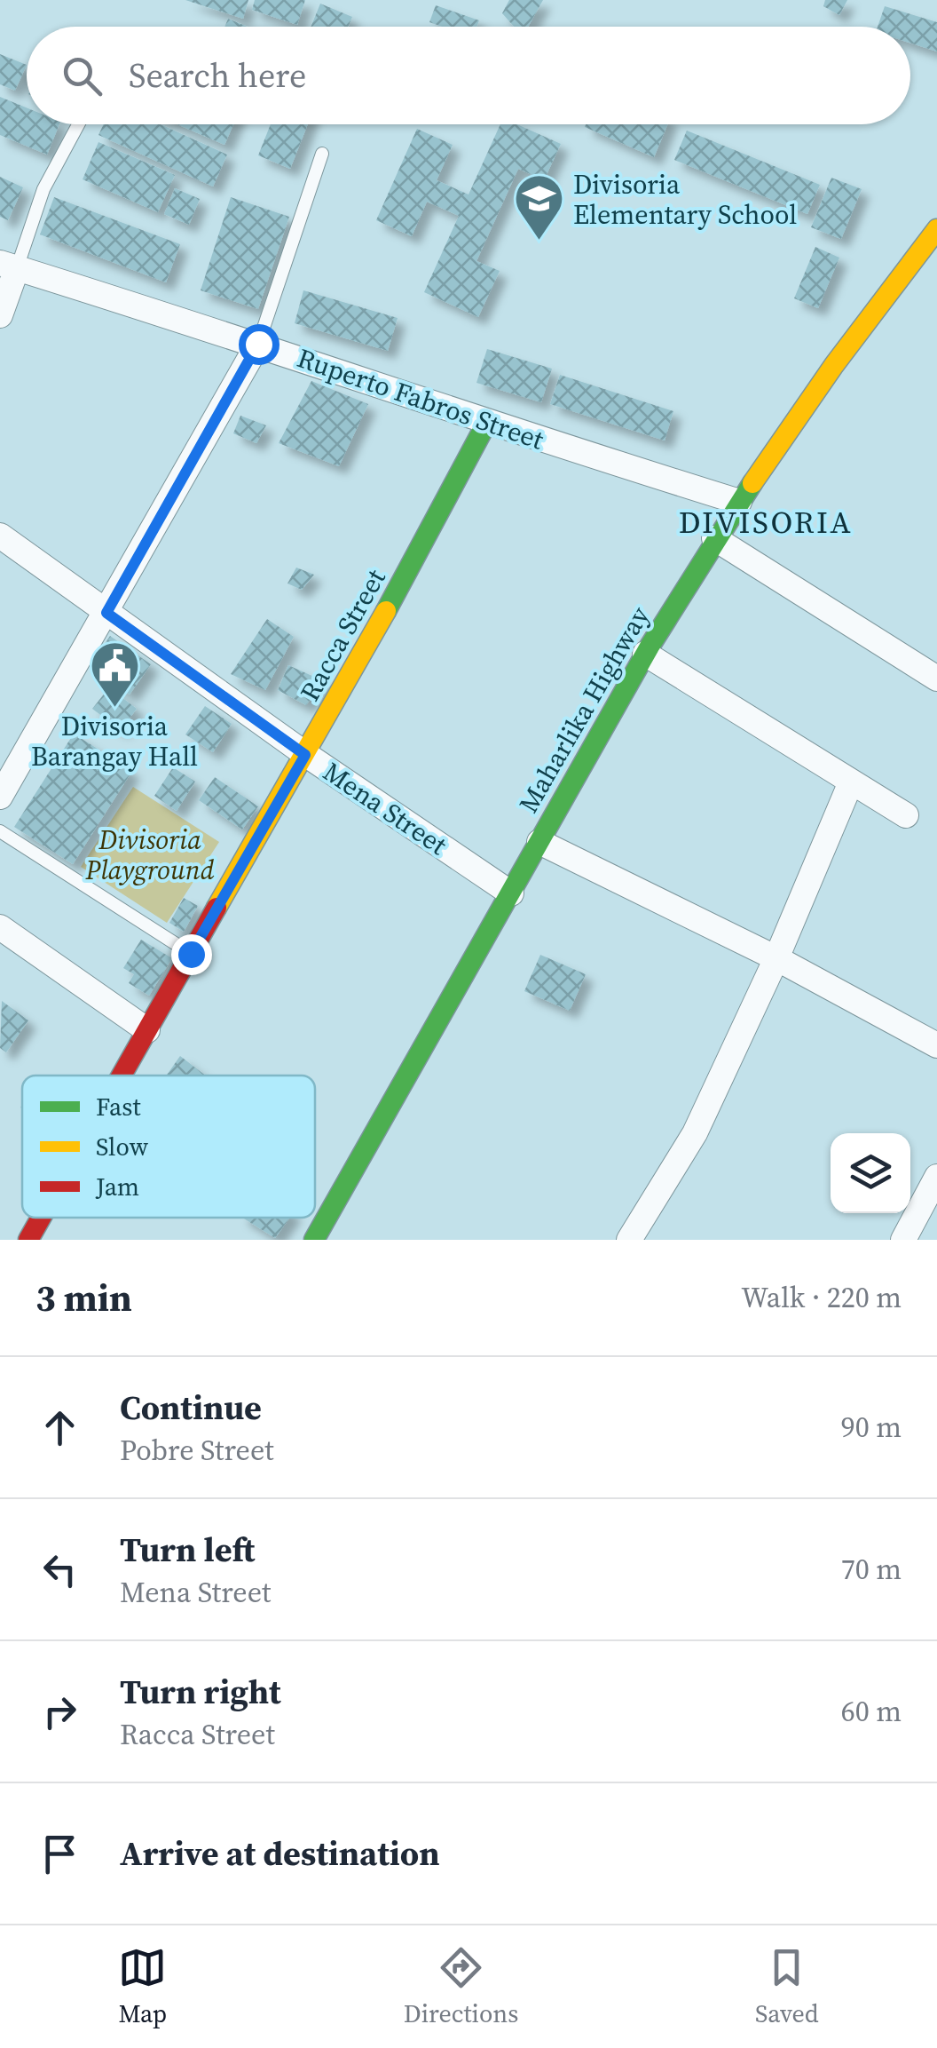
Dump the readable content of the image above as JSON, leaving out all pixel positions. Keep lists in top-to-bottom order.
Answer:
{
  "streets": {
    "main road": ["Racca Street", "Maharlika Highway"],
    "street": ["Ruperto Fabros Street", "Mena Street"]
  },
  "crossings": [
    ["Ruperto Fabros Street", "Racca Street"],
    ["Ruperto Fabros Street", "Maharlika Highway"],
    ["Racca Street", "Mena Street"],
    ["Maharlika Highway", "Mena Street"]
  ],
  "districts": ["DIVISORIA"],
  "parks": ["Divisoria Playground"],
  "places": {
    "school or university": ["Divisoria Elementary School"],
    "public building": ["Divisoria Barangay Hall"]
  },
  "legend": ["Fast", "Slow", "Jam"],
  "page": {
    "search": "Search here",
    "heading": ["3 min", "Walk · 220 m"],
    "list": [
      ["Continue", "Pobre Street", "90 m"],
      ["Turn left", "Mena Street", "70 m"],
      ["Turn right", "Racca Street", "60 m"],
      "Arrive at destination"
    ],
    "nav": ["Map", "Directions", "Saved"]
  }
}
